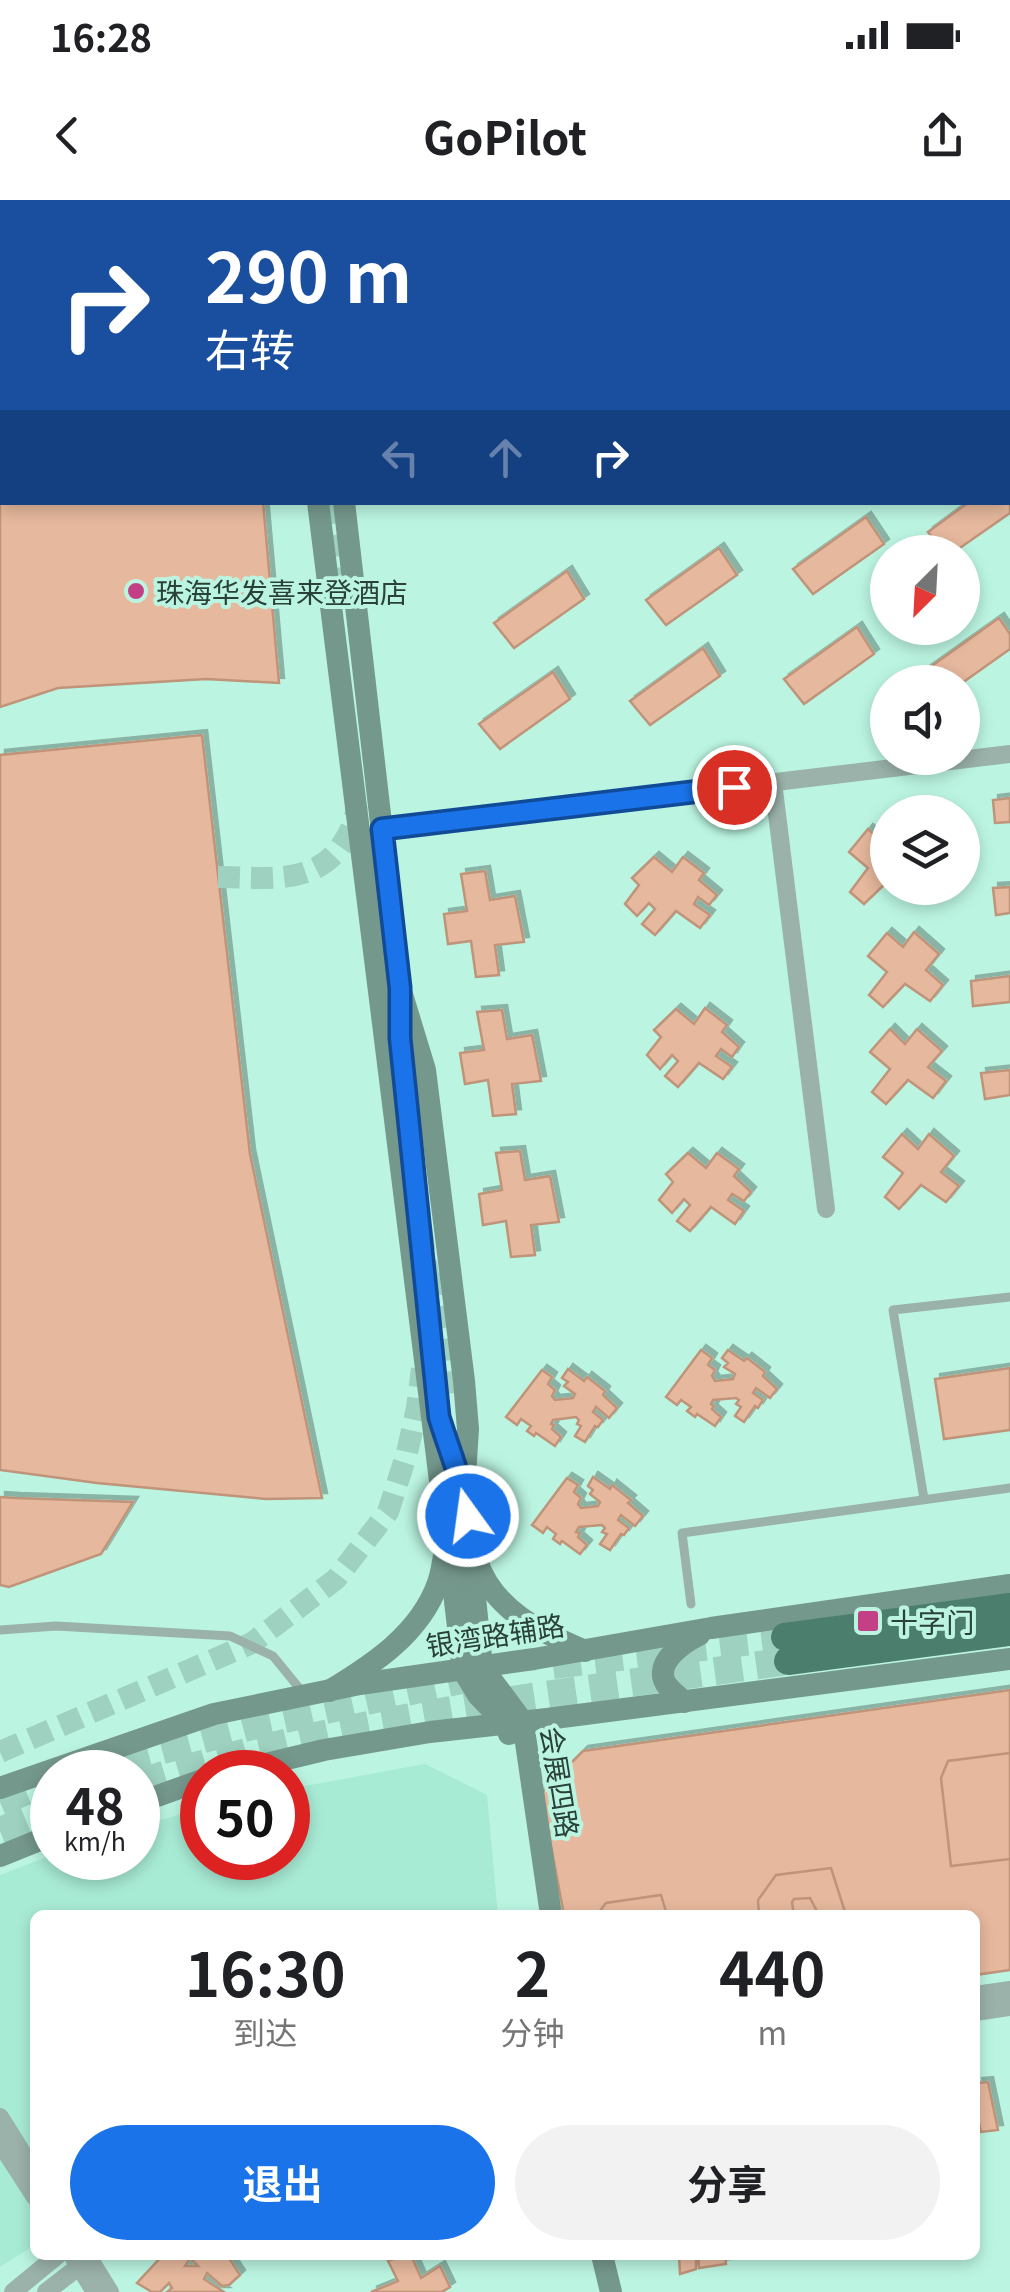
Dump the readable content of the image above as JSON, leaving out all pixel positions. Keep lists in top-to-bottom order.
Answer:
{
  "streets": {
    "main road": ["银湾路辅路", "会展四路"]
  },
  "places": {
    "other": ["珠海华发喜来登酒店"],
    "transit": ["十字门"]
  },
  "north": "bottom left",
  "page": {
    "status": "16:28",
    "header": "GoPilot",
    "turn": ["290 m", "右转"],
    "speed": "48 km/h",
    "limit": "50",
    "eta": [
      "16:30",
      "到达",
      "2",
      "分钟",
      "440",
      "m"
    ],
    "buttons": ["退出", "分享"]
  }
}
